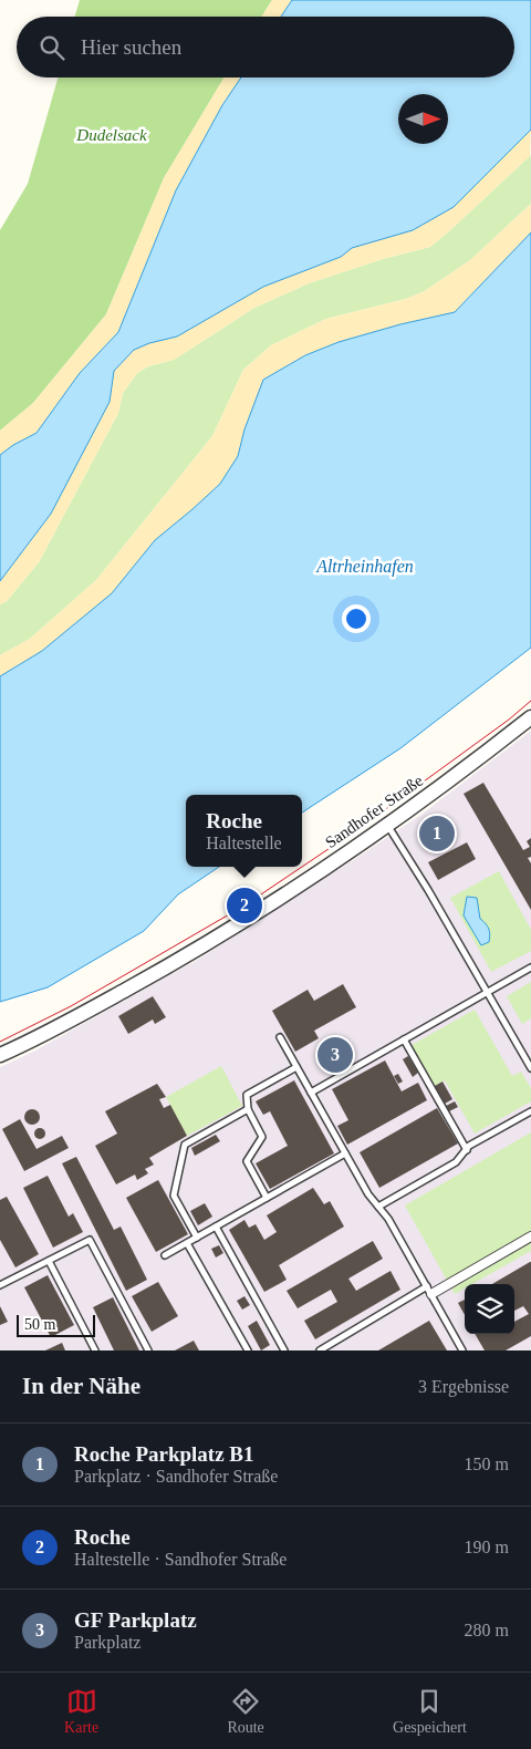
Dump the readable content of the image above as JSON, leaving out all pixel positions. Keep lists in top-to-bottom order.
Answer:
{
  "streets": {
    "street": ["Sandhofer Straße"]
  },
  "water": ["Altrheinhafen"],
  "parks": ["Dudelsack"],
  "scale_bar": "50 m",
  "north": "right",
  "page": {
    "search": "Hier suchen",
    "popup": ["Roche", "Haltestelle"],
    "pins": ["1", "2", "3"],
    "scale": "50 m",
    "heading": ["In der Nähe", "3 Ergebnisse"],
    "list": [
      {
        "mark": "1",
        "name": "Roche Parkplatz B1",
        "note": "Parkplatz · Sandhofer Straße",
        "value": "150 m"
      },
      {
        "mark": "2",
        "name": "Roche",
        "note": "Haltestelle · Sandhofer Straße",
        "value": "190 m"
      },
      {
        "mark": "3",
        "name": "GF Parkplatz",
        "note": "Parkplatz",
        "value": "280 m"
      }
    ],
    "nav": ["Karte", "Route", "Gespeichert"]
  }
}
